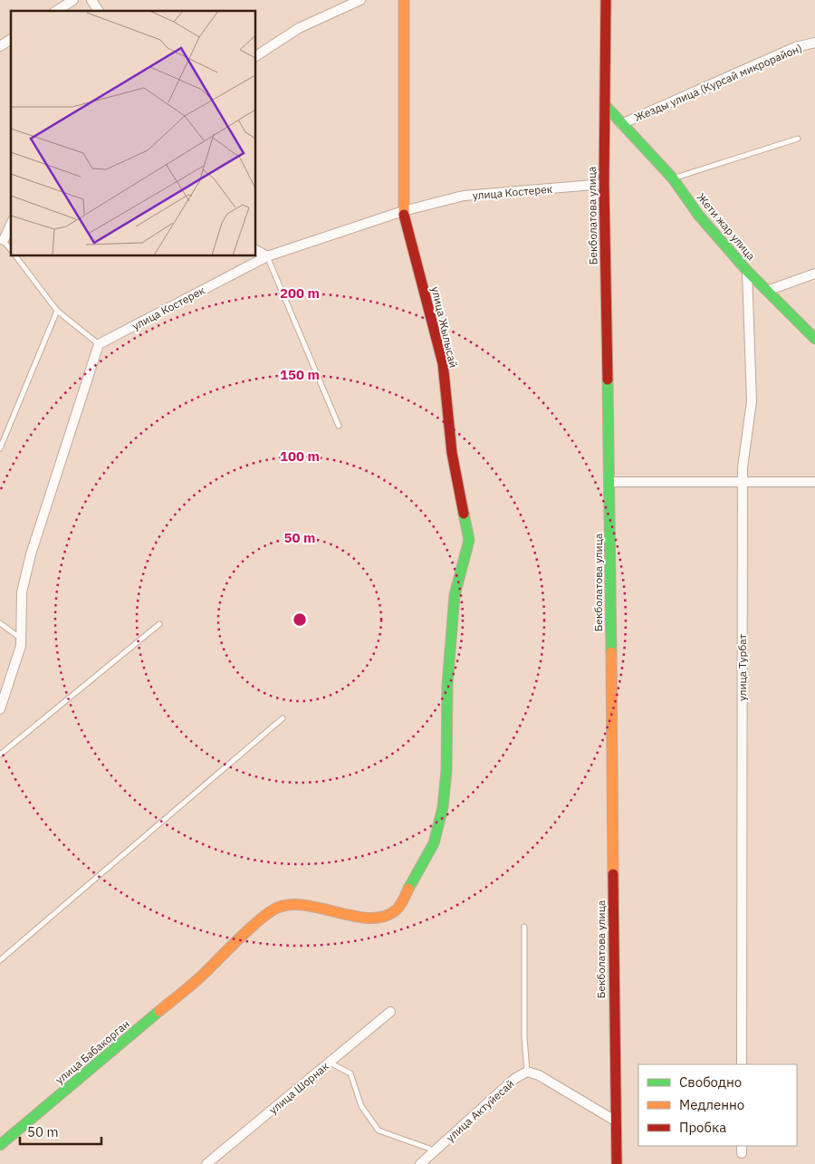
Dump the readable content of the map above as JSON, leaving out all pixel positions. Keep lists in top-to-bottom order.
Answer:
{
  "streets": {
    "street": [
      "Жезды улица (Курсай микрорайон)",
      "улица Костерек",
      "Бекболатова улица",
      "Жети жар улица",
      "улица Жылысай",
      "улица Турбат",
      "улица Бабакорган",
      "улица Шорнак",
      "улица Актуйесай"
    ]
  },
  "crossings": [
    ["Жезды улица (Курсай микрорайон)", "Жети жар улица"],
    ["улица Костерек", "Бекболатова улица"],
    ["улица Костерек", "улица Жылысай"],
    ["Бекболатова улица", "Жети жар улица"],
    ["Жети жар улица", "улица Турбат"],
    ["улица Жылысай", "улица Бабакорган"]
  ],
  "legend": ["Свободно", "Медленно", "Пробка"],
  "scale_bar": "50 m",
  "rings": [
    "200 m",
    "150 m",
    "100 m",
    "50 m"
  ]
}
